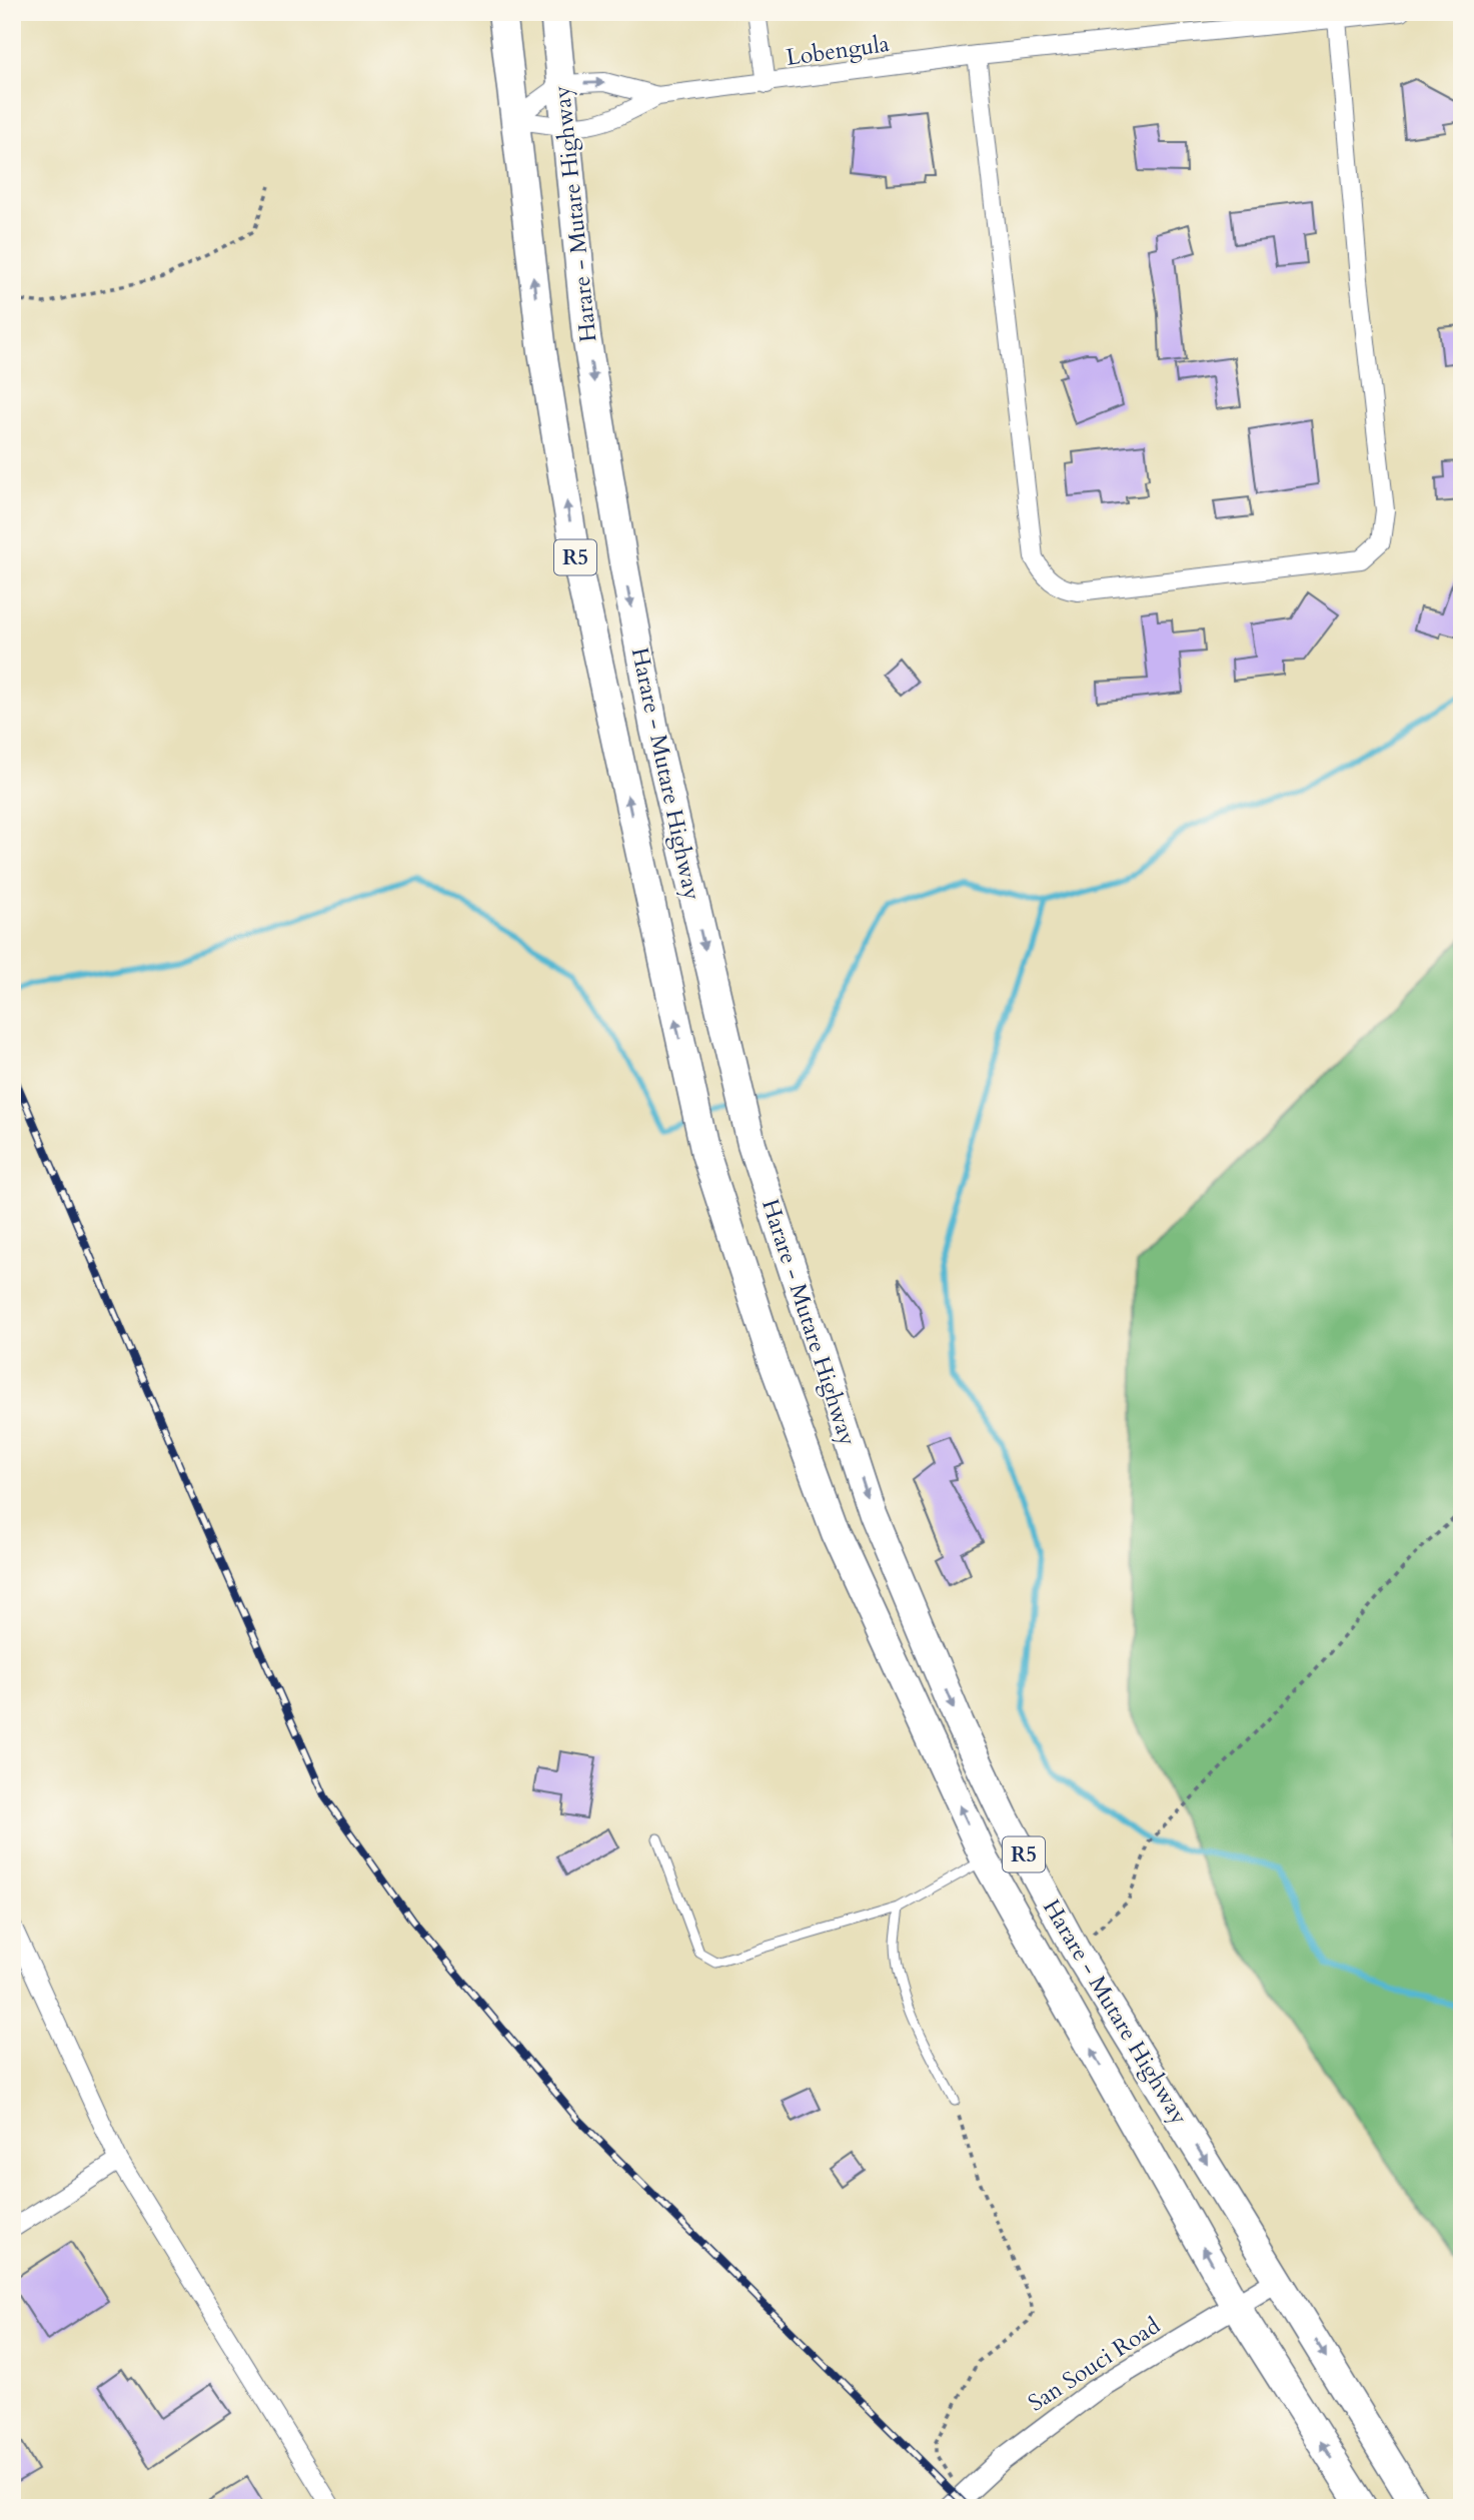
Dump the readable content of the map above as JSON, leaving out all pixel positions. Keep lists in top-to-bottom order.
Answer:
{
  "streets": {
    "highway": ["Harare - Mutare Highway", "R5"],
    "street": ["Lobengula", "San Souci Road"]
  },
  "crossings": [
    ["Lobengula", "Harare - Mutare Highway"],
    ["Harare - Mutare Highway", "San Souci Road"]
  ]
}
